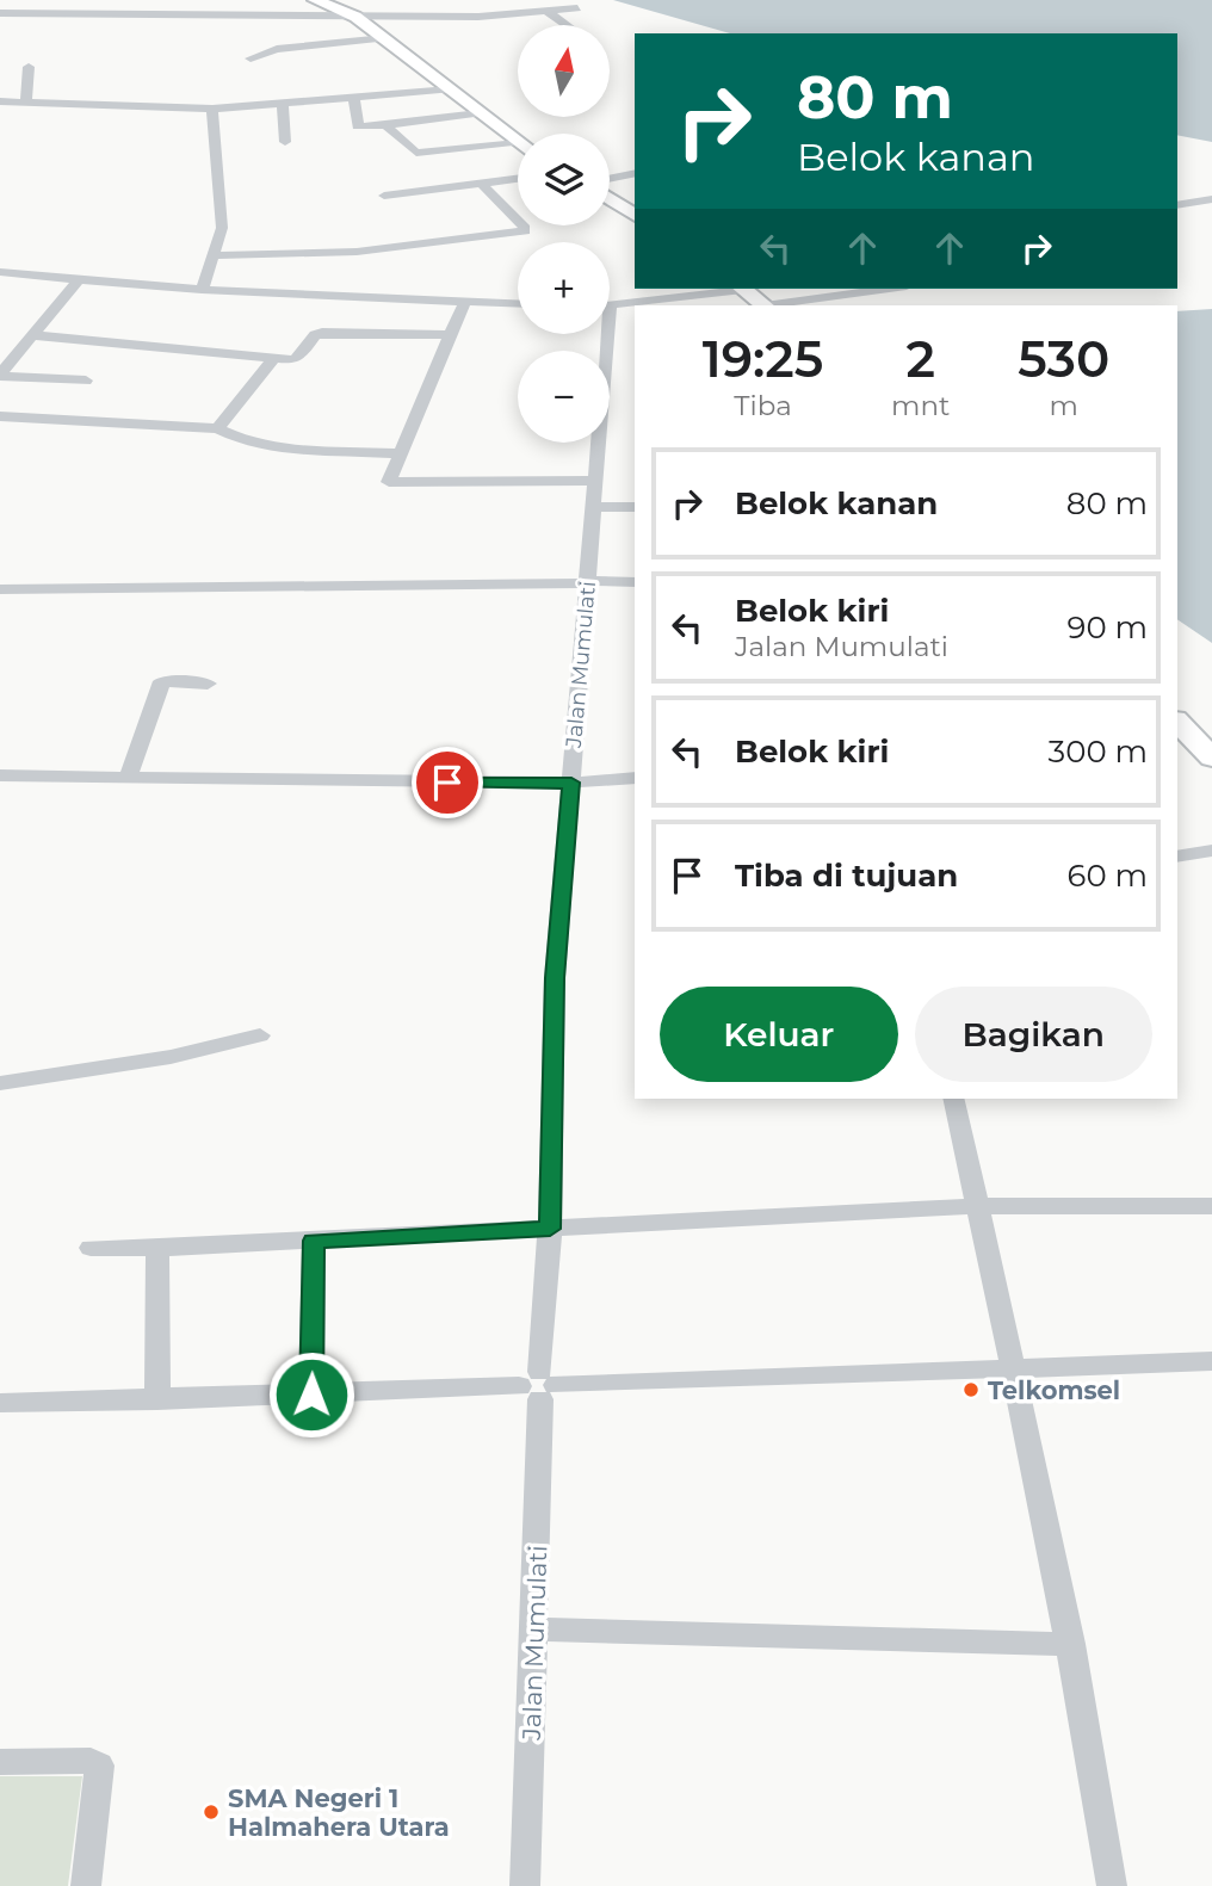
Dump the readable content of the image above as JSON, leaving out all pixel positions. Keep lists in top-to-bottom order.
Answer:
{
  "streets": {
    "street": ["Jalan Mumulati"]
  },
  "places": ["Telkomsel", "SMA Negeri 1 Halmahera Utara"],
  "north": "top",
  "page": {
    "map_buttons": ["+", "−"],
    "turn": ["80 m", "Belok kanan"],
    "eta": [
      "19:25",
      "Tiba",
      "2",
      "mnt",
      "530",
      "m"
    ],
    "list": [
      {
        "name": "Belok kanan",
        "value": "80 m"
      },
      {
        "name": "Belok kiri",
        "note": "Jalan Mumulati",
        "value": "90 m"
      },
      {
        "name": "Belok kiri",
        "value": "300 m"
      },
      {
        "name": "Tiba di tujuan",
        "value": "60 m"
      }
    ],
    "buttons": ["Keluar", "Bagikan"]
  }
}
